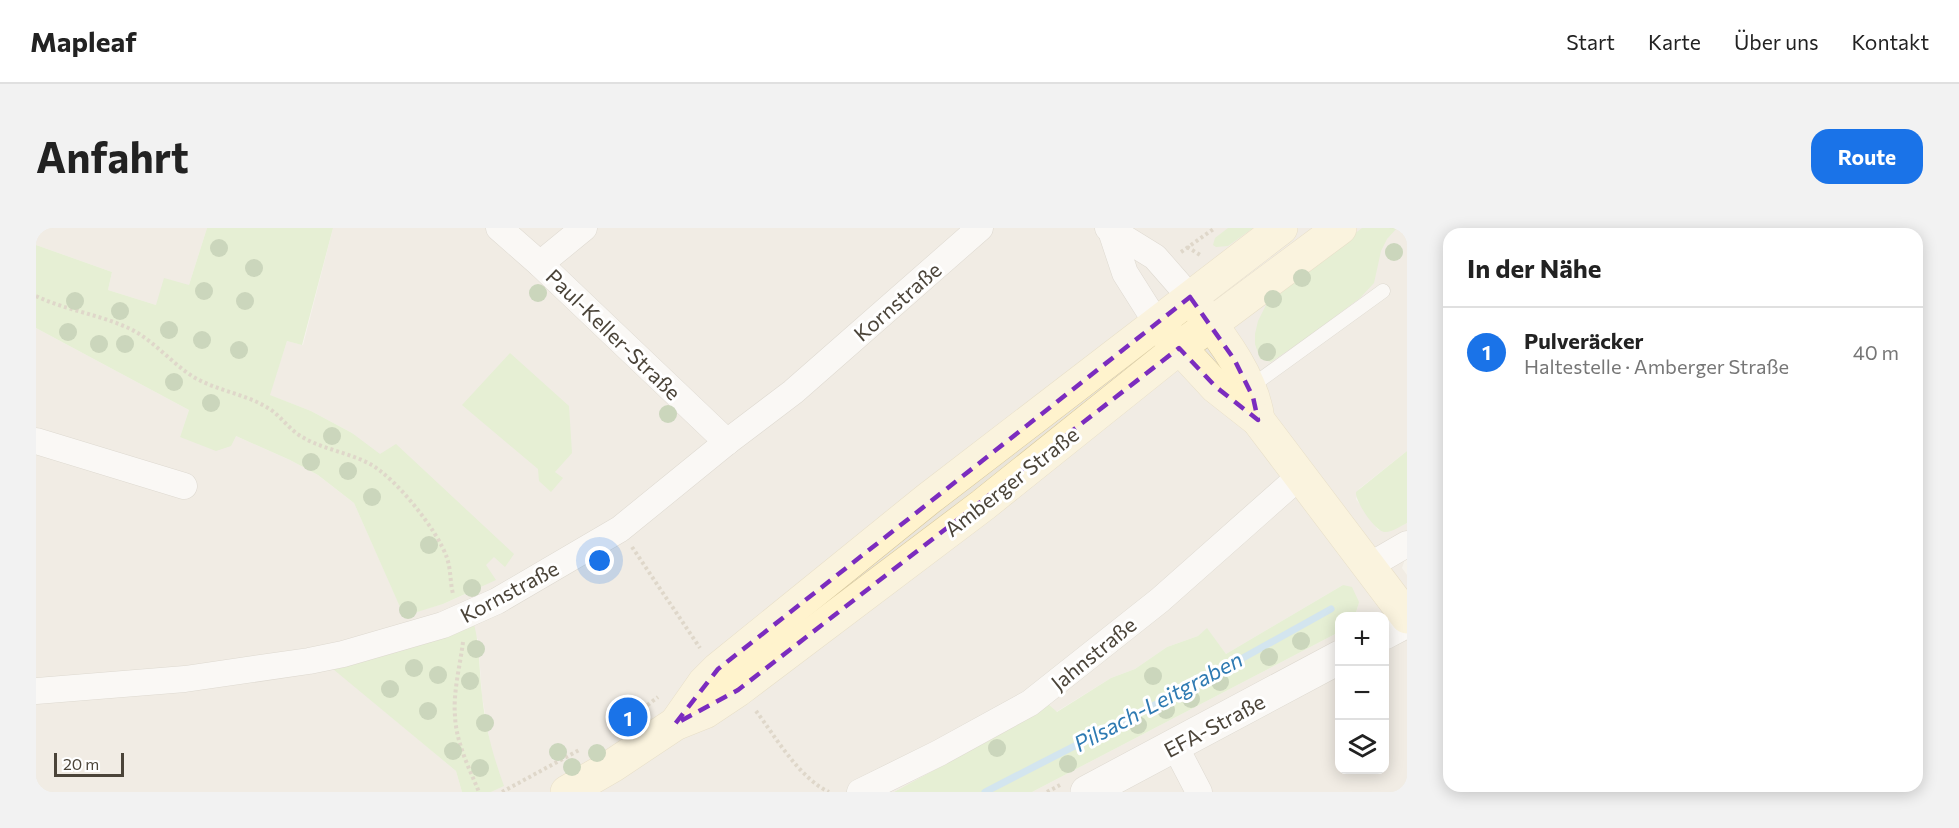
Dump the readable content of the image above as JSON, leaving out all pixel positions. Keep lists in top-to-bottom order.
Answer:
{
  "streets": {
    "main road": ["Amberger Straße"],
    "street": [
      "Kornstraße",
      "Paul-Keller-Straße",
      "Jahnstraße",
      "EFA-Straße"
    ]
  },
  "crossings": [
    ["Kornstraße", "Paul-Keller-Straße"]
  ],
  "water": ["Pilsach-Leitgraben"],
  "scale_bar": "20 m",
  "page": {
    "header": "Mapleaf",
    "nav": [
      "Start",
      "Karte",
      "Über uns",
      "Kontakt"
    ],
    "buttons": "Route",
    "title": "Anfahrt",
    "heading": "In der Nähe",
    "list": [
      {
        "mark": "1",
        "name": "Pulveräcker",
        "note": "Haltestelle · Amberger Straße",
        "value": "40 m"
      }
    ],
    "map_buttons": ["+", "−"],
    "pins": "1",
    "scale": "20 m"
  }
}
